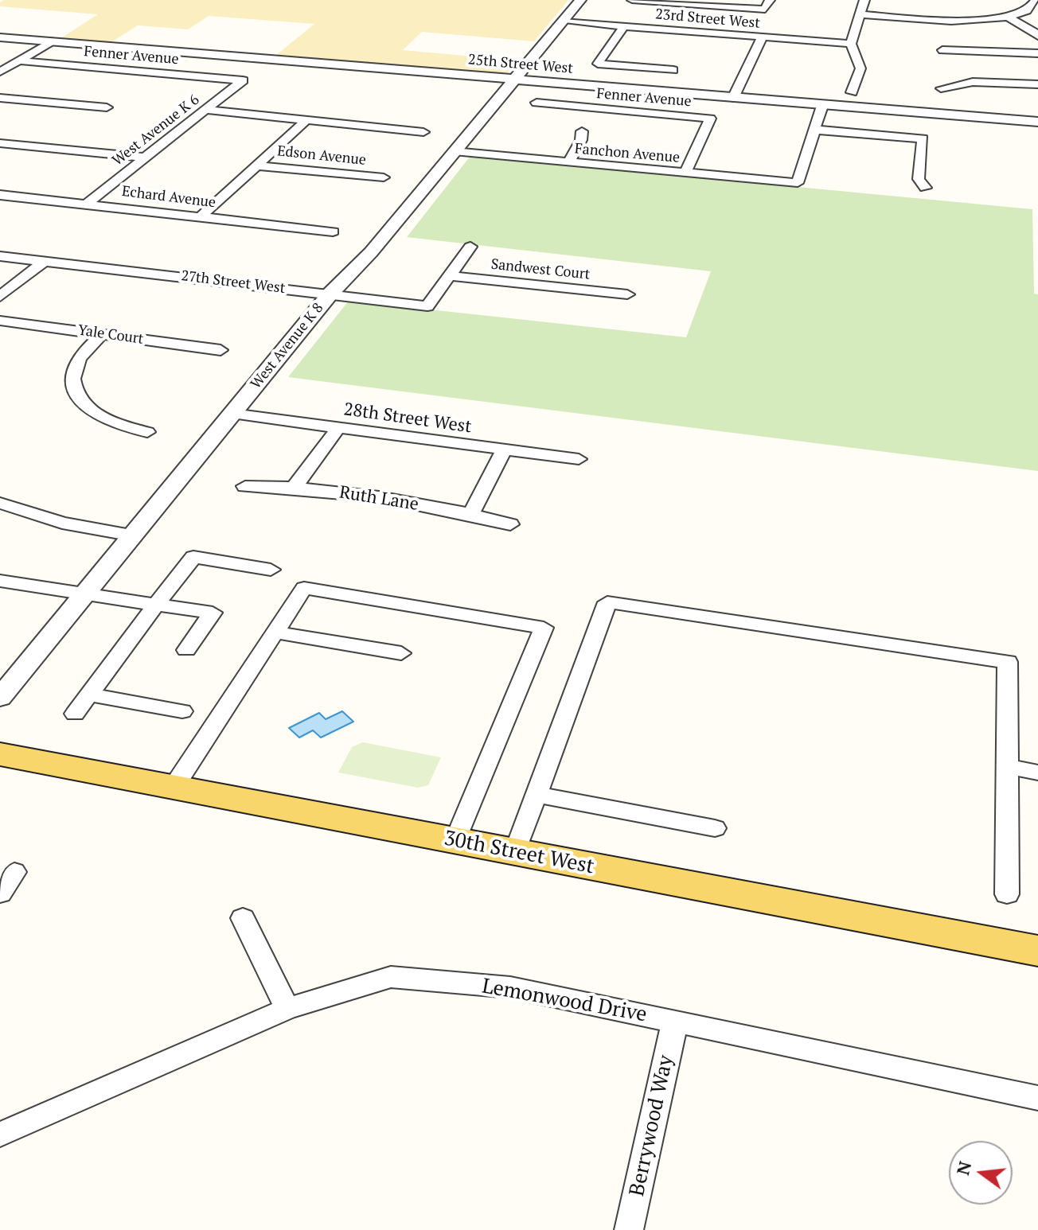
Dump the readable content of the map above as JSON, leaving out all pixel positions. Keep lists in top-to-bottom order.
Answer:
{
  "streets": {
    "main road": ["30th Street West"],
    "street": [
      "23rd Street West",
      "Fenner Avenue",
      "25th Street West",
      "West Avenue K 6",
      "Fanchon Avenue",
      "Edson Avenue",
      "Echard Avenue",
      "Sandwest Court",
      "27th Street West",
      "Yale Court",
      "West Avenue K 8",
      "28th Street West",
      "Ruth Lane",
      "Lemonwood Drive",
      "Berrywood Way"
    ]
  },
  "crossings": [
    ["23rd Street West", "West Avenue K 8"],
    ["Fenner Avenue", "West Avenue K 6"],
    ["Fenner Avenue", "Fanchon Avenue"],
    ["25th Street West", "West Avenue K 8"],
    ["West Avenue K 6", "Echard Avenue"],
    ["Fanchon Avenue", "West Avenue K 8"],
    ["Sandwest Court", "27th Street West"],
    ["27th Street West", "West Avenue K 8"],
    ["West Avenue K 8", "28th Street West"],
    ["Lemonwood Drive", "Berrywood Way"]
  ],
  "north": "left"
}
